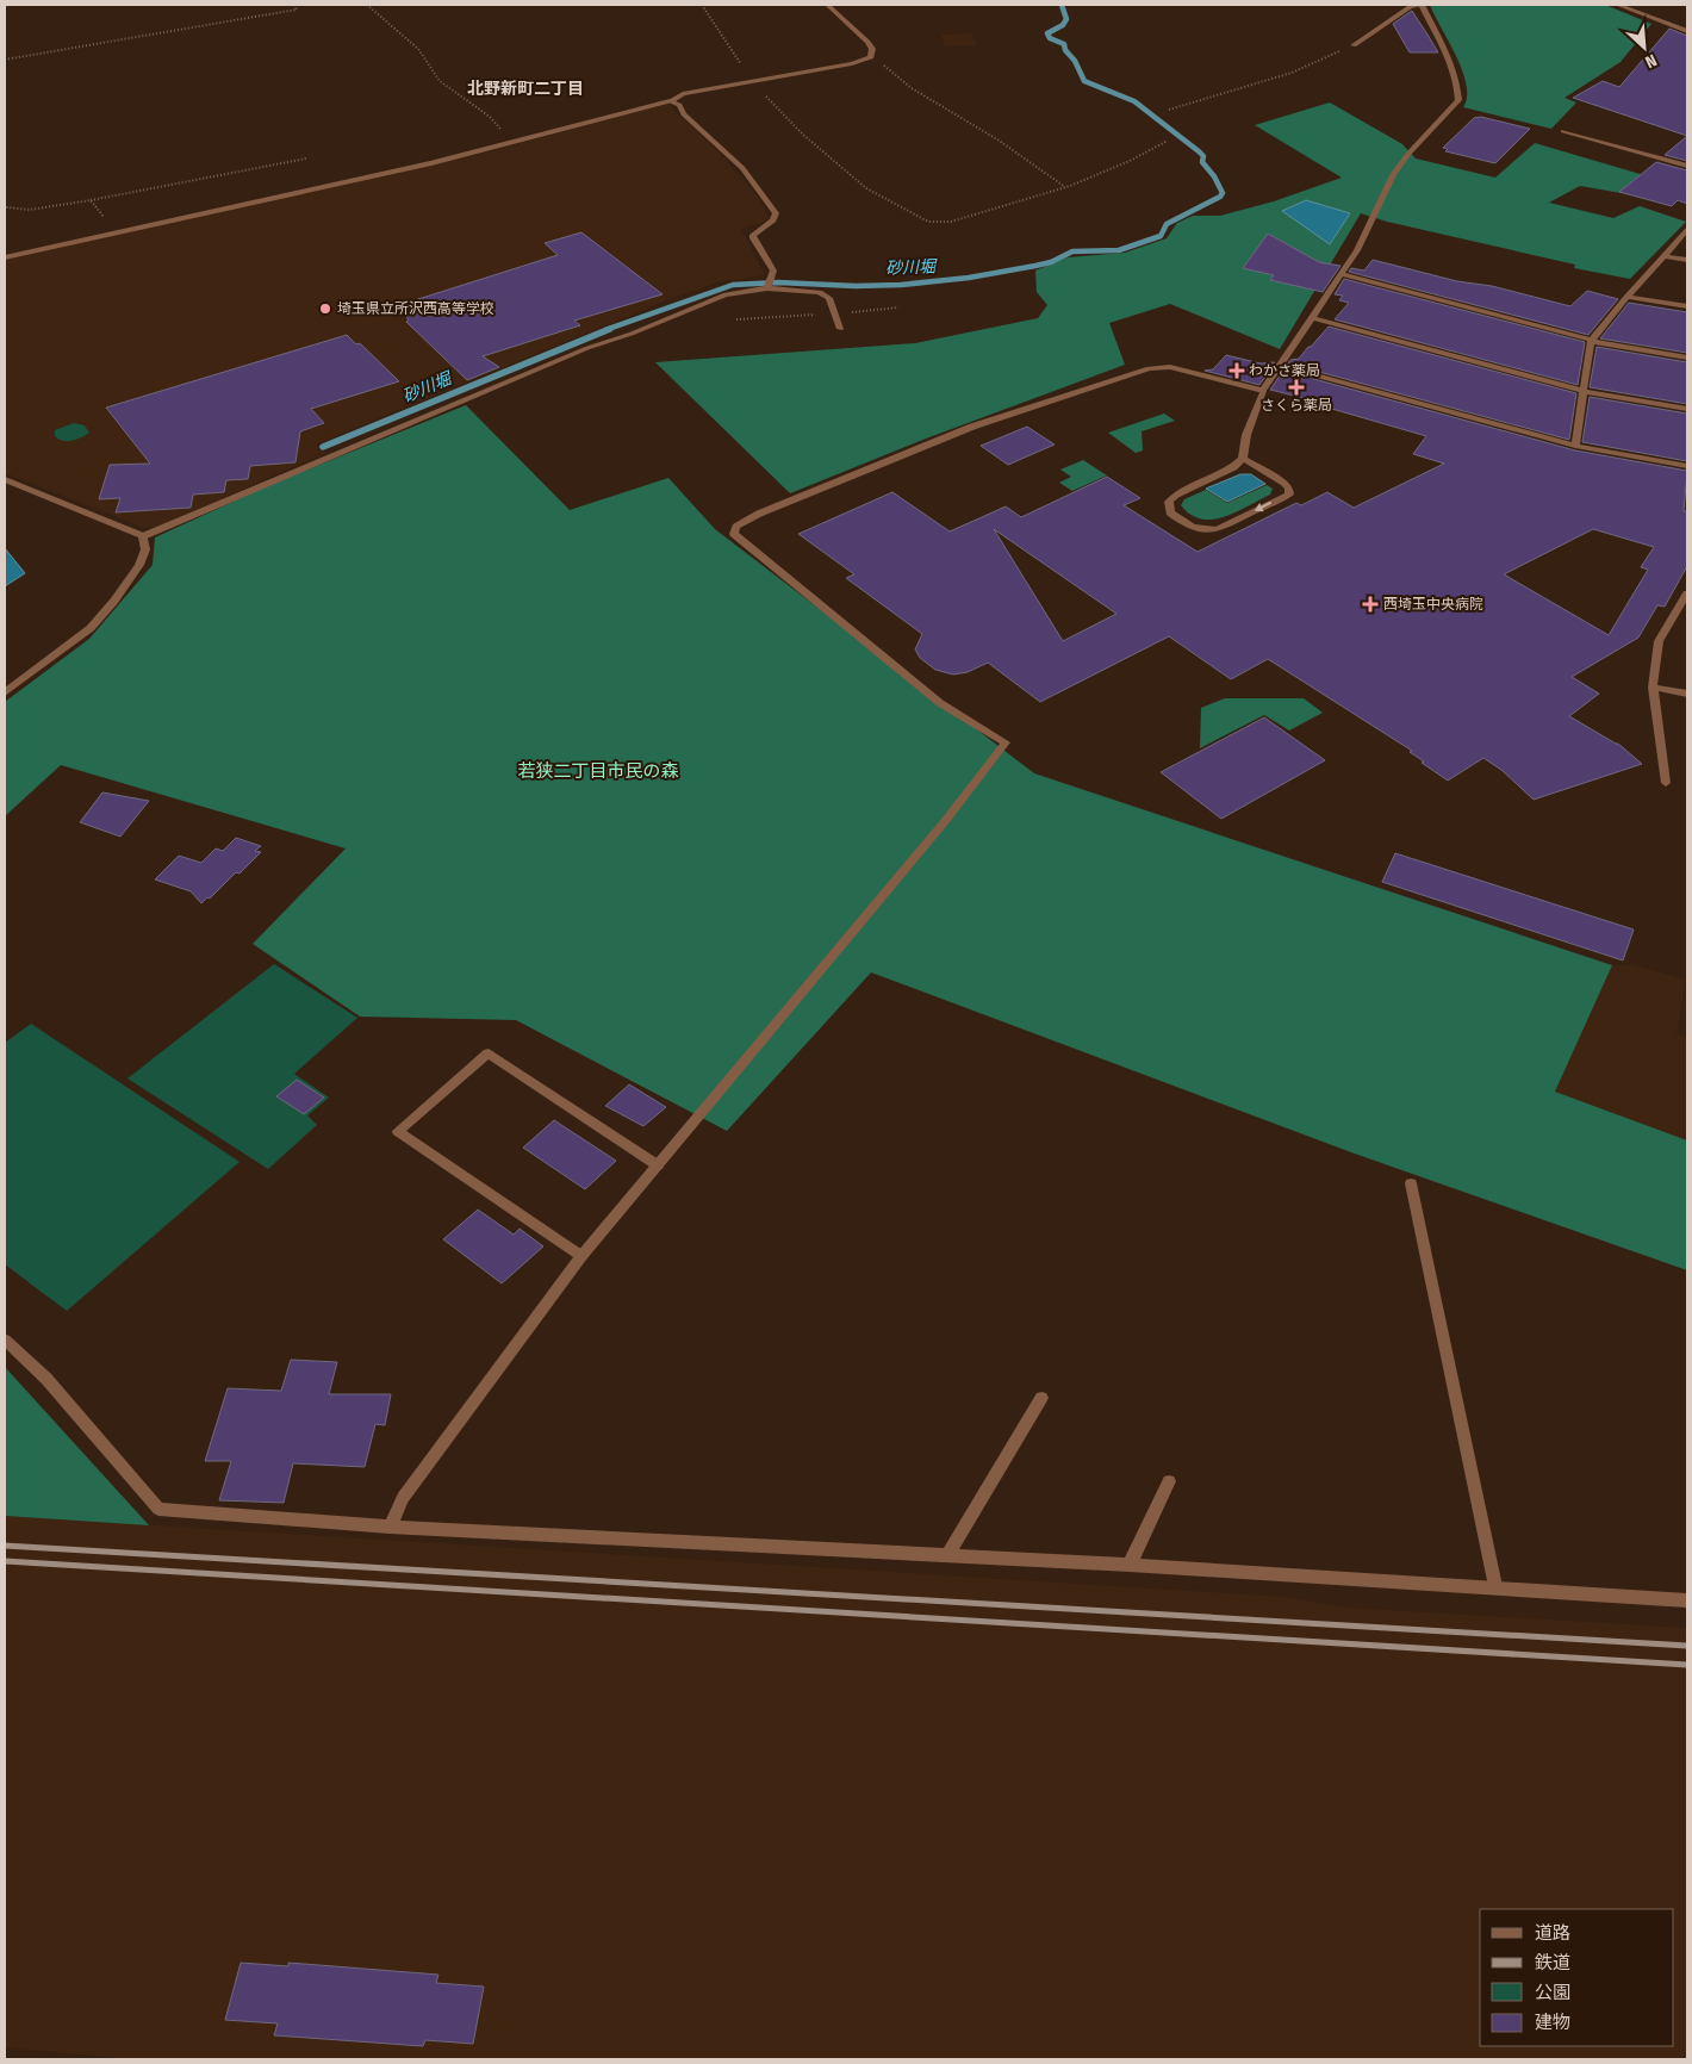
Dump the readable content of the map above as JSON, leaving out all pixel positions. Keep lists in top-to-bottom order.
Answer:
{
  "districts": ["北野新町二丁目"],
  "water": ["砂川堀"],
  "parks": ["若狭二丁目市民の森"],
  "places": {
    "other": ["埼玉県立所沢西高等学校"],
    "health": ["わかさ薬局", "さくら薬局", "西埼玉中央病院"]
  },
  "legend": [
    "道路",
    "鉄道",
    "公園",
    "建物"
  ],
  "north": "bottom right"
}
